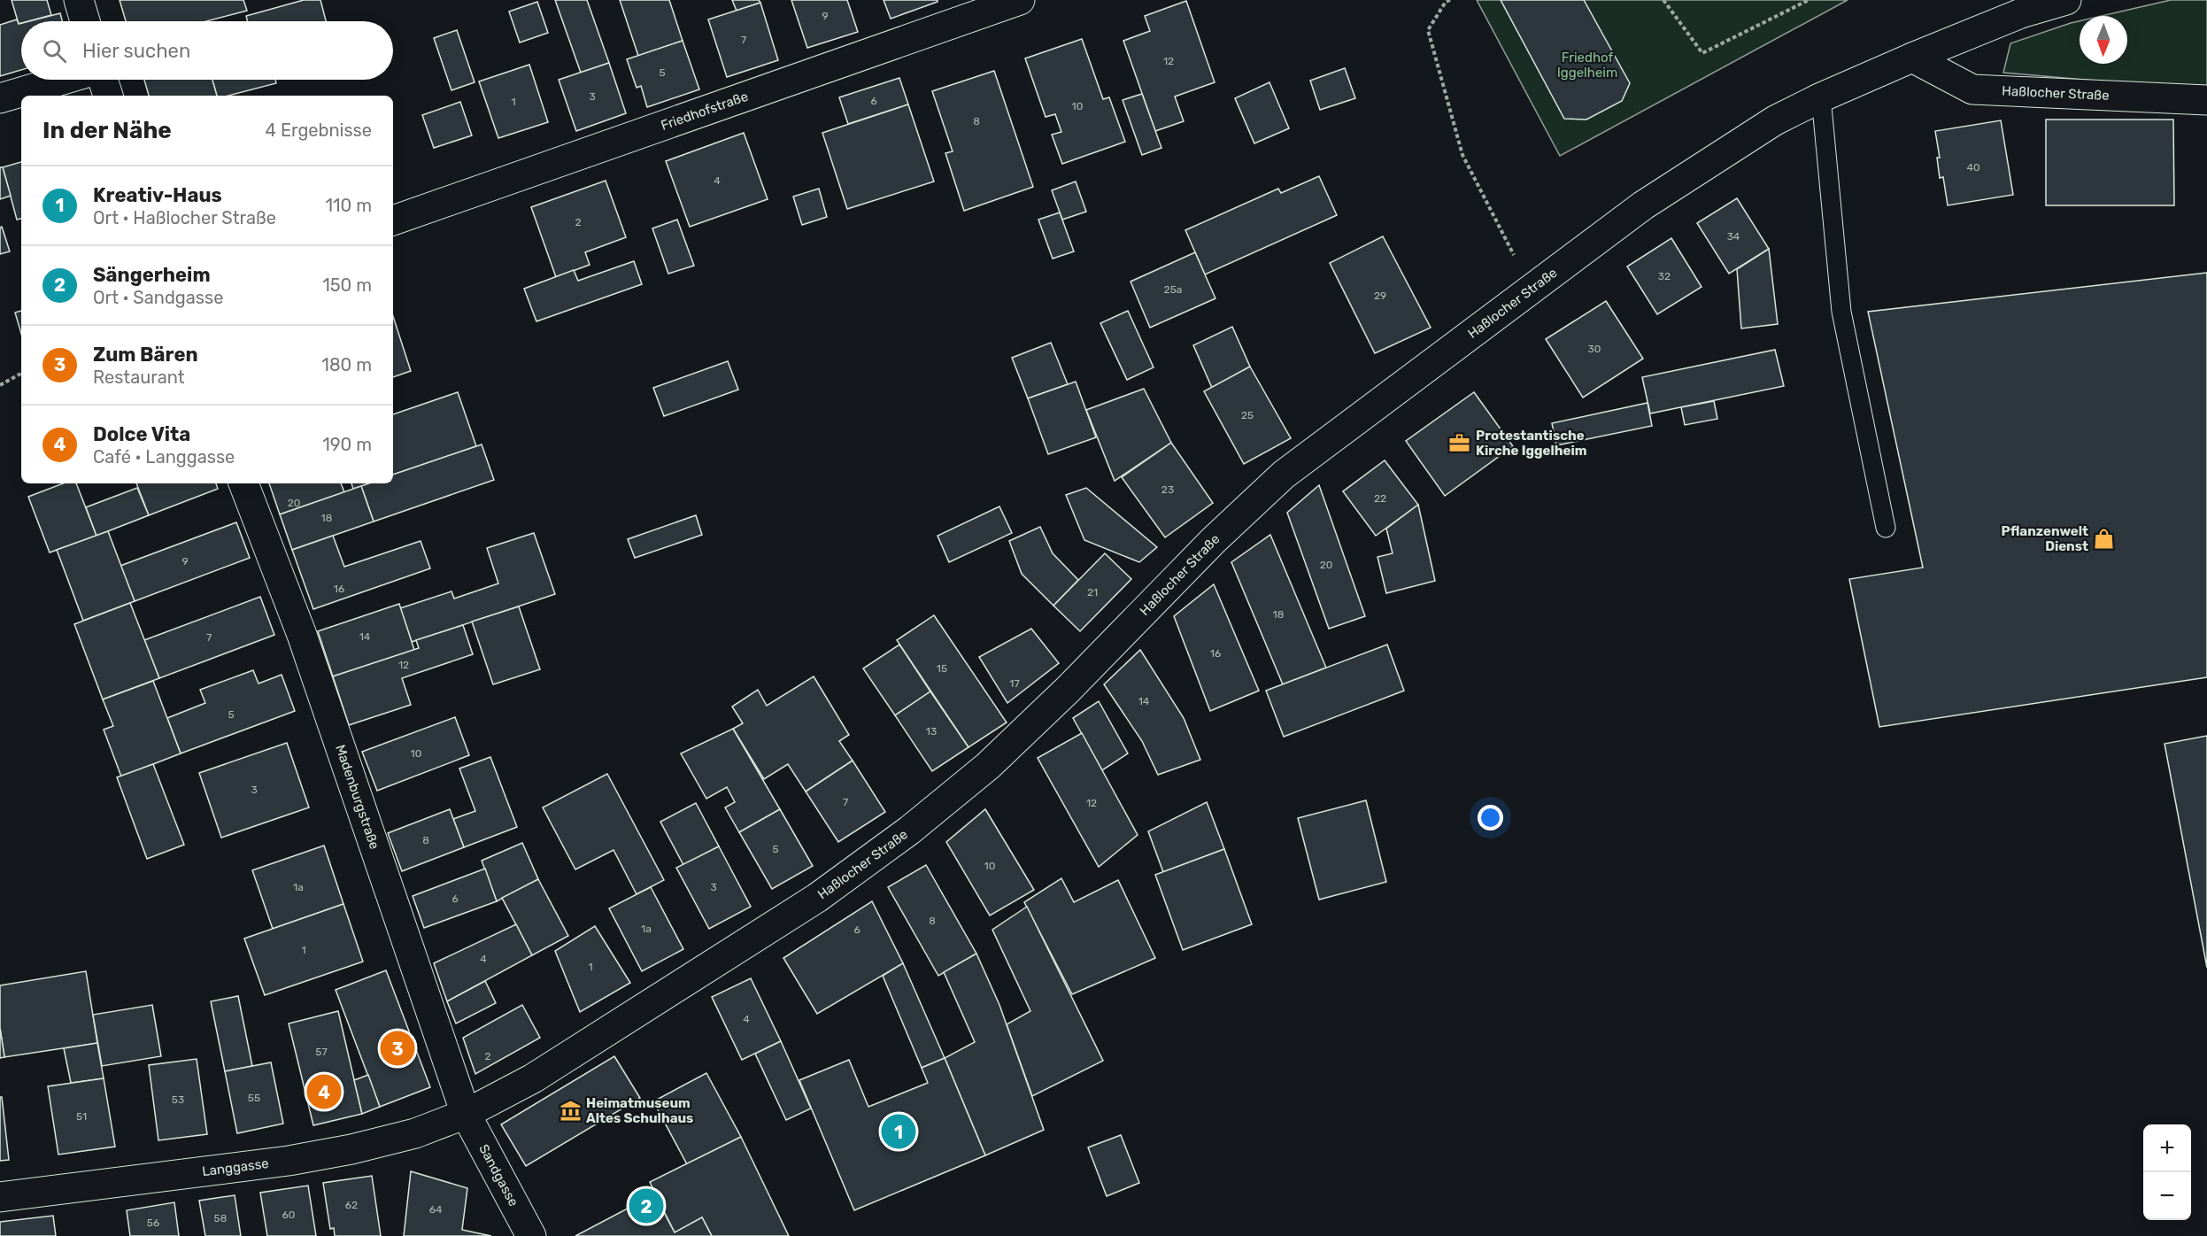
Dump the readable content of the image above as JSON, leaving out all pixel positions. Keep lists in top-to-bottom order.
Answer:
{
  "streets": {
    "main road": [
      "Haßlocher Straße",
      "Friedhofstraße",
      "Madenburgstraße",
      "Langgasse",
      "Sandgasse"
    ]
  },
  "crossings": [
    ["Haßlocher Straße", "Madenburgstraße"],
    ["Haßlocher Straße", "Langgasse"],
    ["Haßlocher Straße", "Sandgasse"],
    ["Madenburgstraße", "Langgasse"],
    ["Madenburgstraße", "Sandgasse"],
    ["Langgasse", "Sandgasse"]
  ],
  "parks": ["Friedhof Iggelheim"],
  "places": {
    "office": ["Protestantische Kirche Iggelheim"],
    "shop": ["Pflanzenwelt Dienst"],
    "museum": ["Heimatmuseum Altes Schulhaus"]
  },
  "house_numbers": [
    "9",
    "7",
    "12",
    "5",
    "3",
    "6",
    "1",
    "10",
    "8",
    "40",
    "4",
    "2",
    "34",
    "32",
    "25a",
    "29",
    "30",
    "25",
    "23",
    "22",
    "20",
    "18",
    "9",
    "20",
    "16",
    "21",
    "18",
    "14",
    "7",
    "16",
    "12",
    "15",
    "17",
    "14",
    "5",
    "13",
    "10",
    "3",
    "7",
    "12",
    "8",
    "5",
    "10",
    "1a",
    "3",
    "6",
    "8",
    "1a",
    "6",
    "1",
    "4",
    "1",
    "4",
    "57",
    "2",
    "55",
    "53",
    "51",
    "62",
    "64",
    "60",
    "58",
    "56"
  ],
  "north": "bottom",
  "page": {
    "search": "Hier suchen",
    "heading": ["In der Nähe", "4 Ergebnisse"],
    "list": [
      {
        "mark": "1",
        "name": "Kreativ-Haus",
        "note": "Ort · Haßlocher Straße",
        "value": "110 m"
      },
      {
        "mark": "2",
        "name": "Sängerheim",
        "note": "Ort · Sandgasse",
        "value": "150 m"
      },
      {
        "mark": "3",
        "name": "Zum Bären",
        "note": "Restaurant",
        "value": "180 m"
      },
      {
        "mark": "4",
        "name": "Dolce Vita",
        "note": "Café · Langgasse",
        "value": "190 m"
      }
    ],
    "pins": [
      "3",
      "4",
      "1",
      "2"
    ],
    "map_buttons": ["+", "−"]
  }
}
